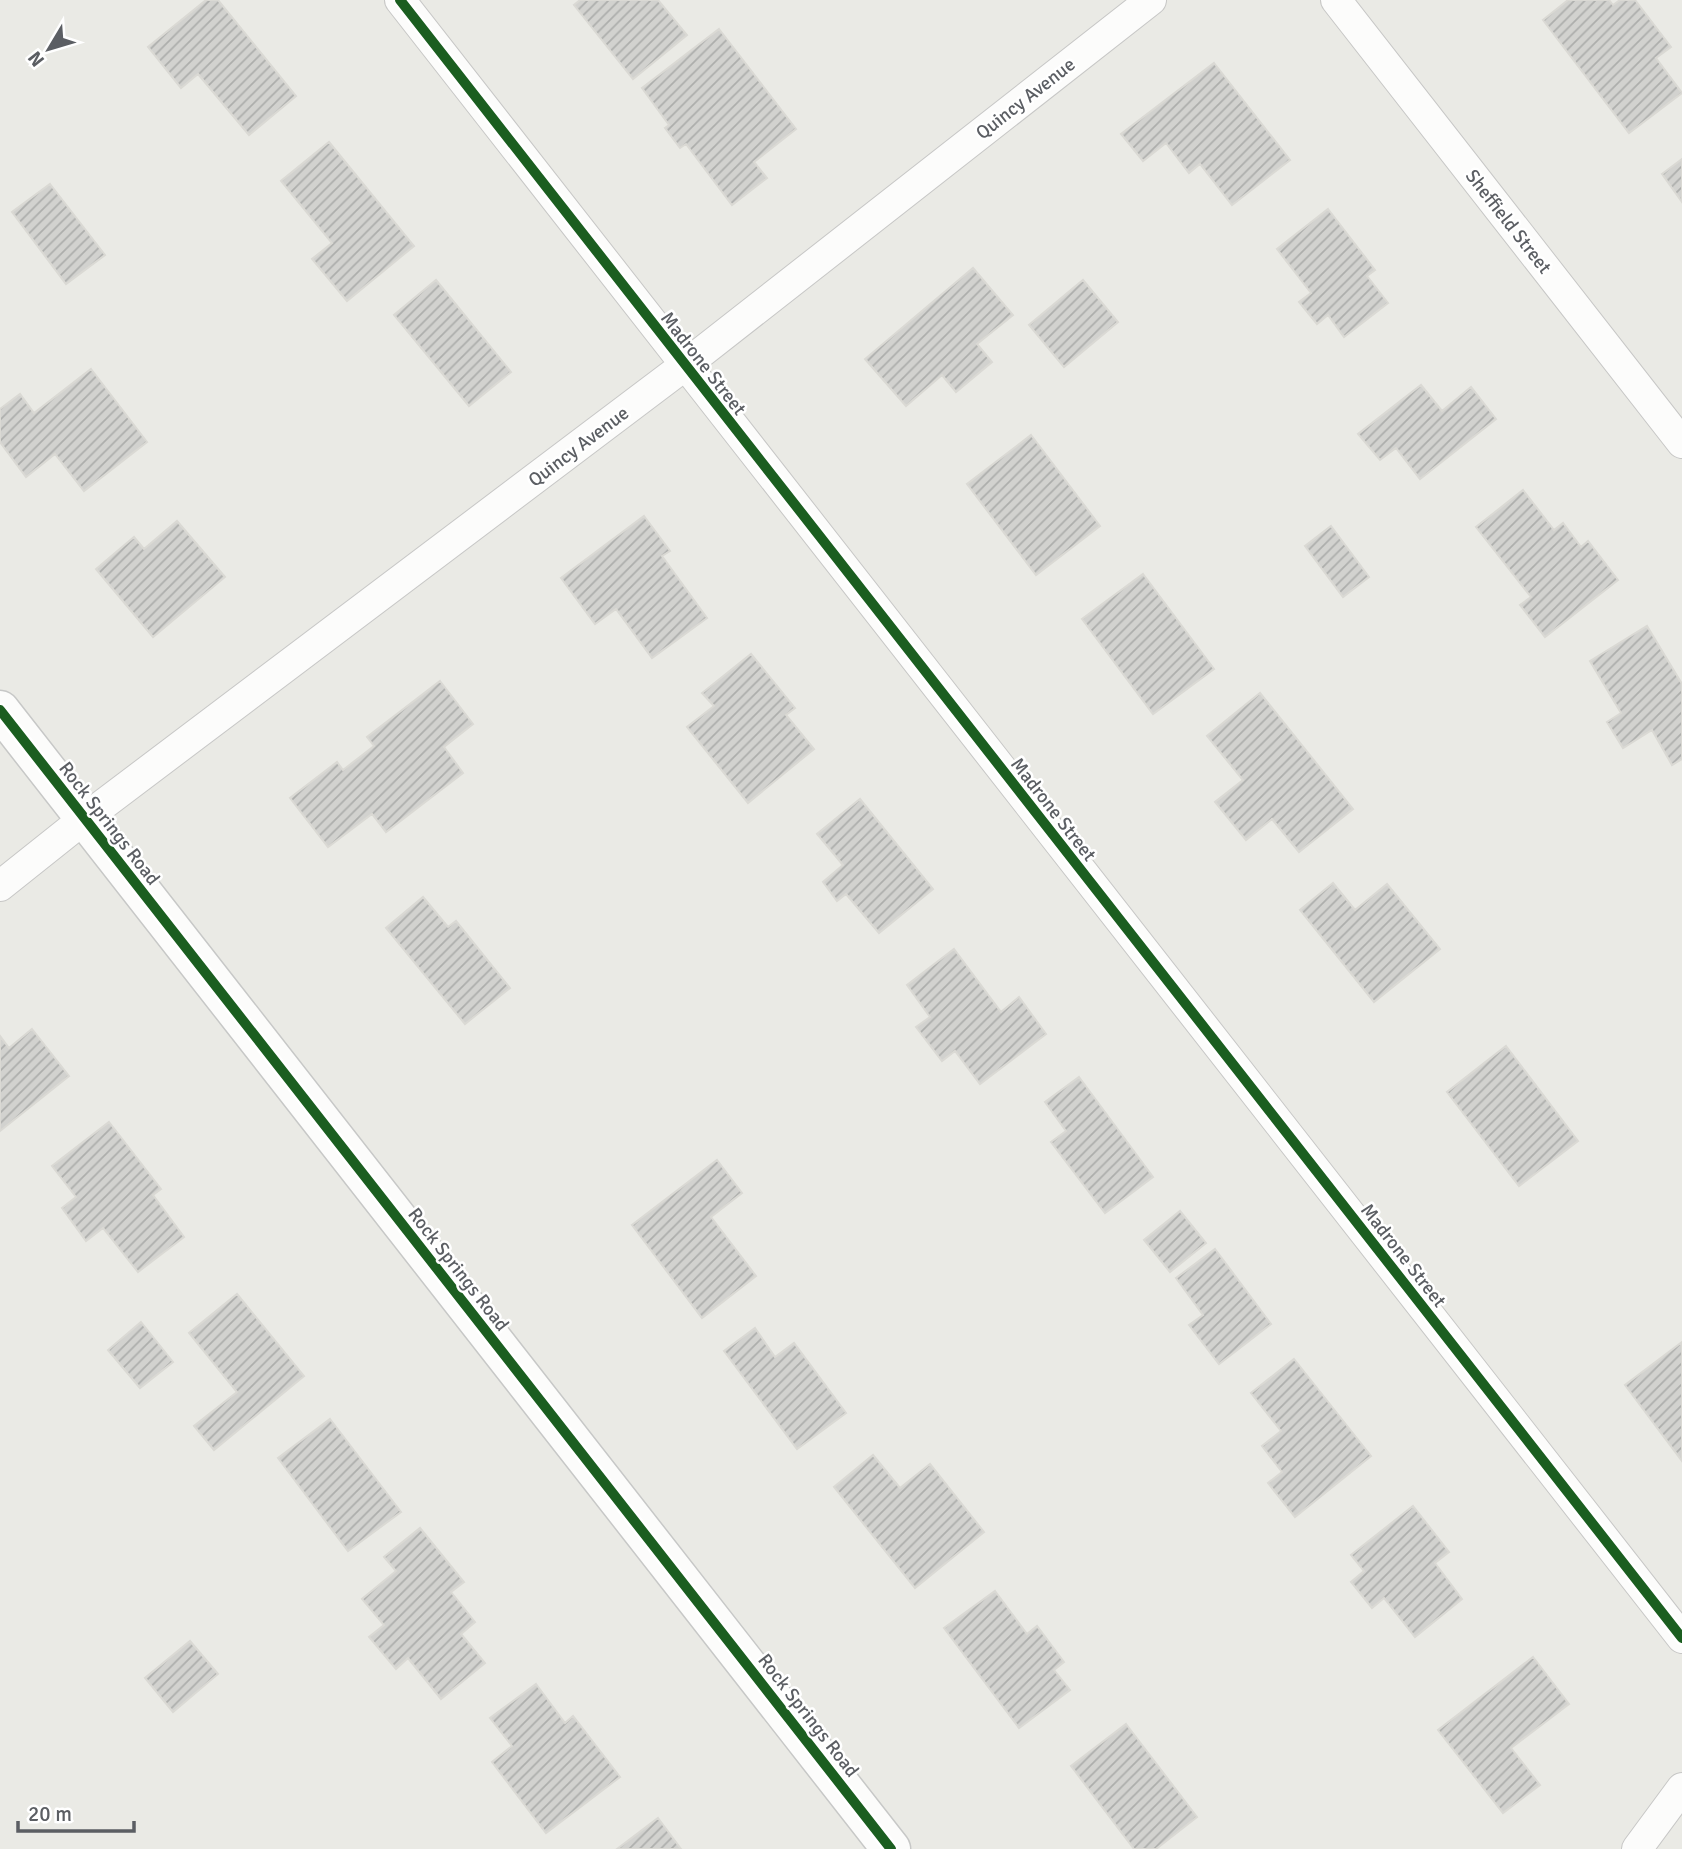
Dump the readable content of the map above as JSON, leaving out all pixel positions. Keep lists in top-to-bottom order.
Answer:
{
  "streets": {
    "street": [
      "Quincy Avenue",
      "Sheffield Street",
      "Madrone Street",
      "Rock Springs Road"
    ]
  },
  "crossings": [
    ["Quincy Avenue", "Madrone Street"],
    ["Quincy Avenue", "Rock Springs Road"]
  ],
  "scale_bar": "20 m",
  "north": "bottom left"
}
